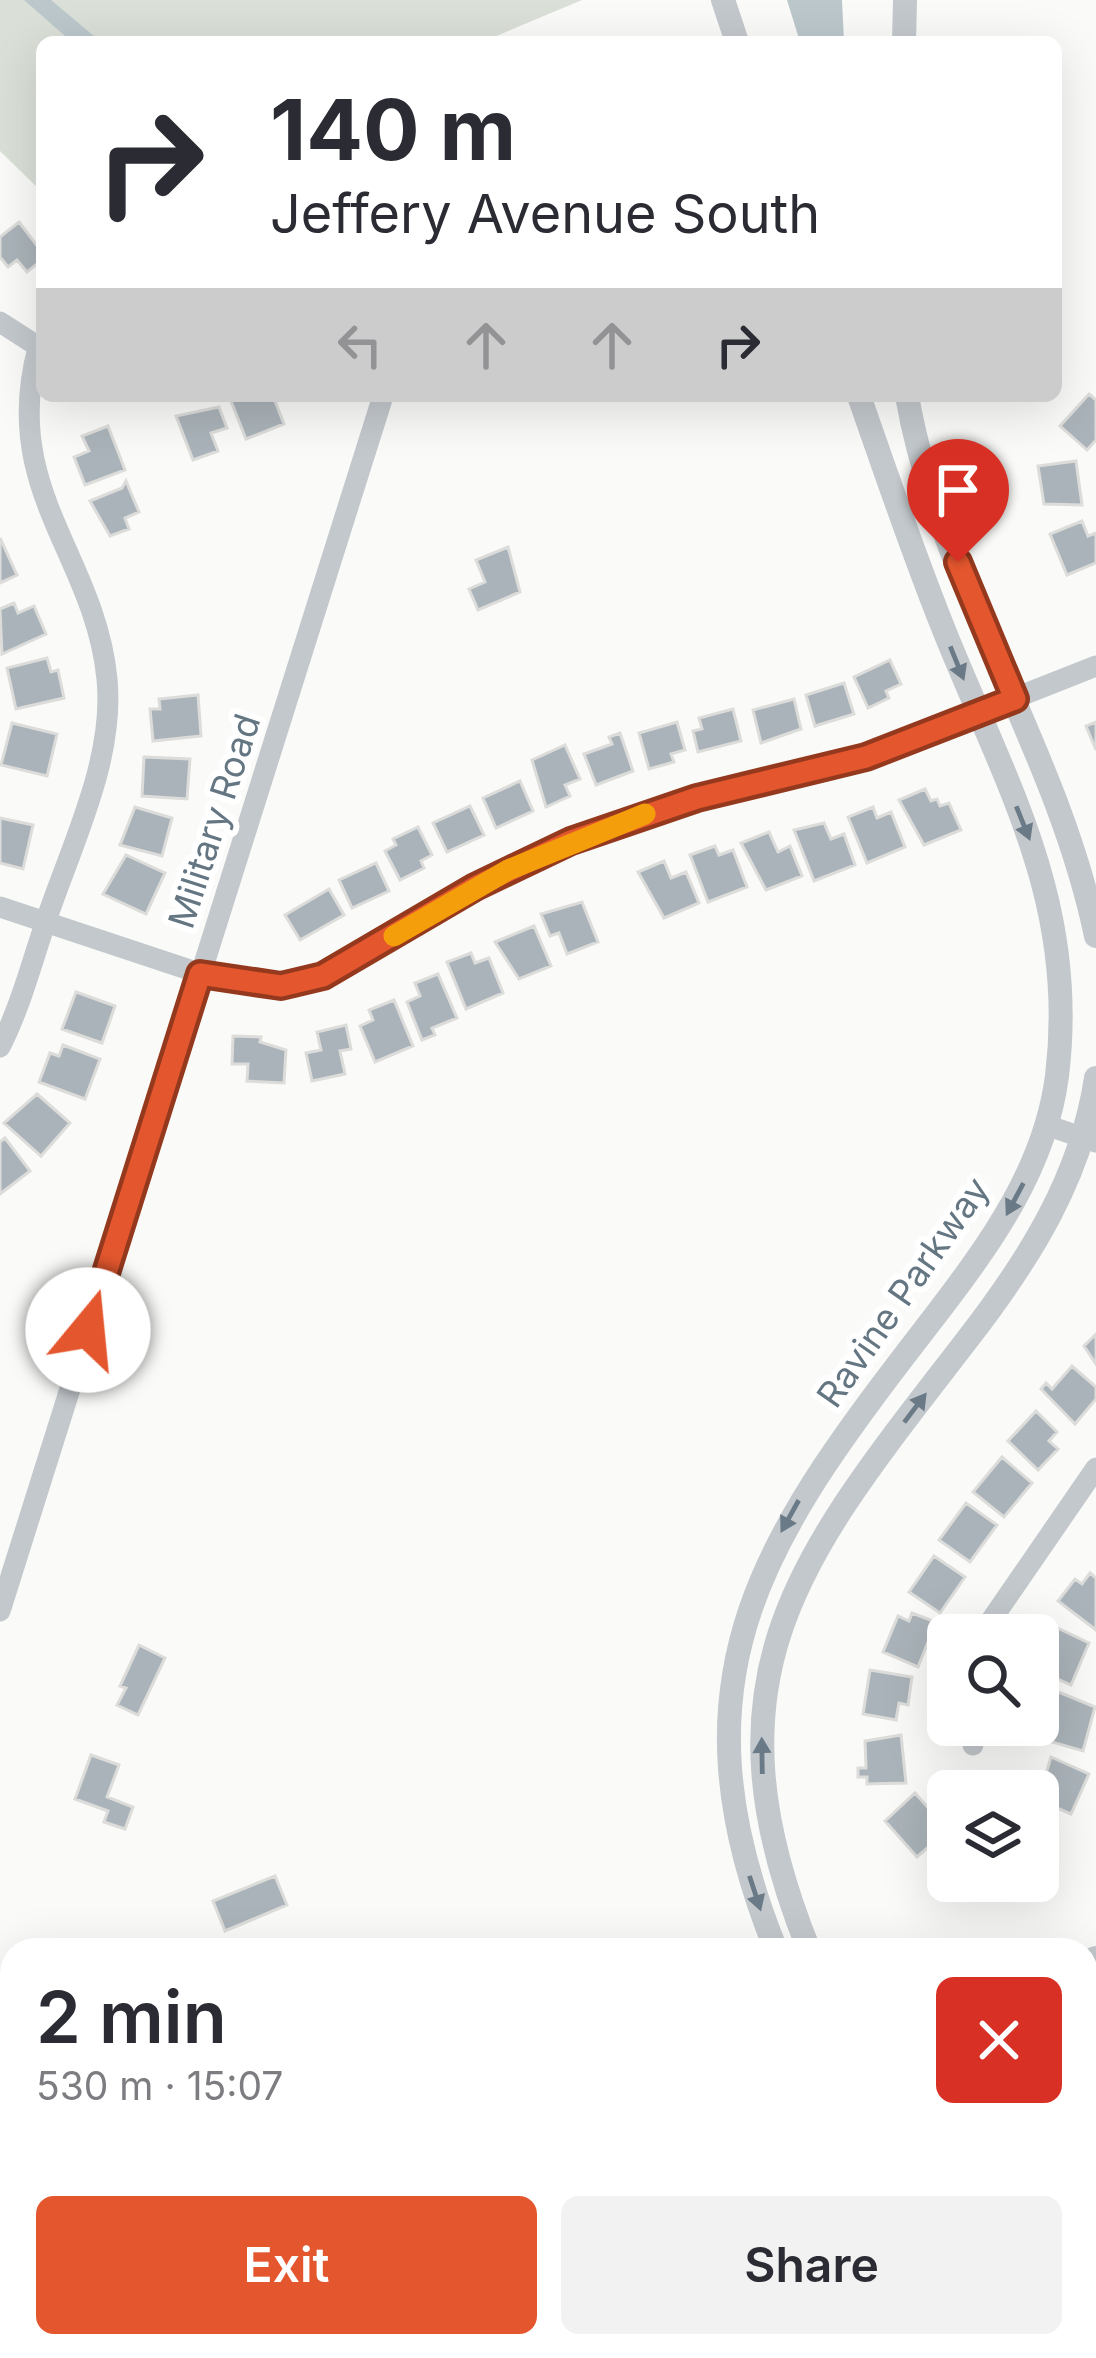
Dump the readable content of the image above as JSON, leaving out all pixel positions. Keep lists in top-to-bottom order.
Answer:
{
  "streets": {
    "street": ["Military Road", "Ravine Parkway"]
  },
  "page": {
    "turn": ["140 m", "Jeffery Avenue South"],
    "heading": ["2 min", "530 m · 15:07"],
    "buttons": ["Exit", "Share"]
  }
}
